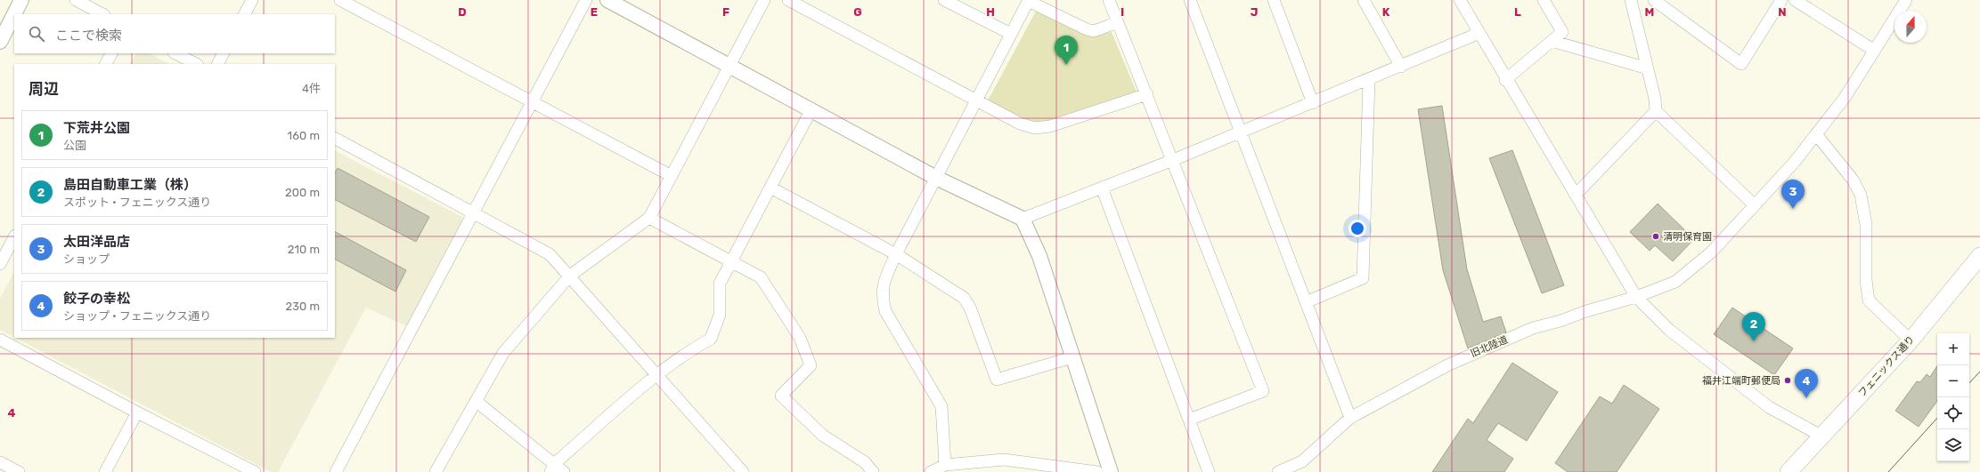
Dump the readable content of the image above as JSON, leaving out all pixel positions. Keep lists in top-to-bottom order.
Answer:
{
  "streets": {
    "main road": ["フェニックス通り"],
    "street": ["旧北陸道"]
  },
  "places": ["清明保育園", "福井江端町郵便局"],
  "north": "top",
  "page": {
    "search": "ここで検索",
    "pins": [
      "1",
      "3",
      "2",
      "4"
    ],
    "heading": ["周辺", "4件"],
    "list": [
      {
        "mark": "1",
        "name": "下荒井公園",
        "note": "公園",
        "value": "160 m"
      },
      {
        "mark": "2",
        "name": "島田自動車工業（株）",
        "note": "スポット · フェニックス通り",
        "value": "200 m"
      },
      {
        "mark": "3",
        "name": "太田洋品店",
        "note": "ショップ",
        "value": "210 m"
      },
      {
        "mark": "4",
        "name": "餃子の幸松",
        "note": "ショップ · フェニックス通り",
        "value": "230 m"
      }
    ],
    "map_buttons": ["+", "−"]
  },
  "grid": {
    "columns": [
      "D",
      "E",
      "F",
      "G",
      "H",
      "I",
      "J",
      "K",
      "L",
      "M",
      "N"
    ],
    "rows": ["4"]
  }
}
